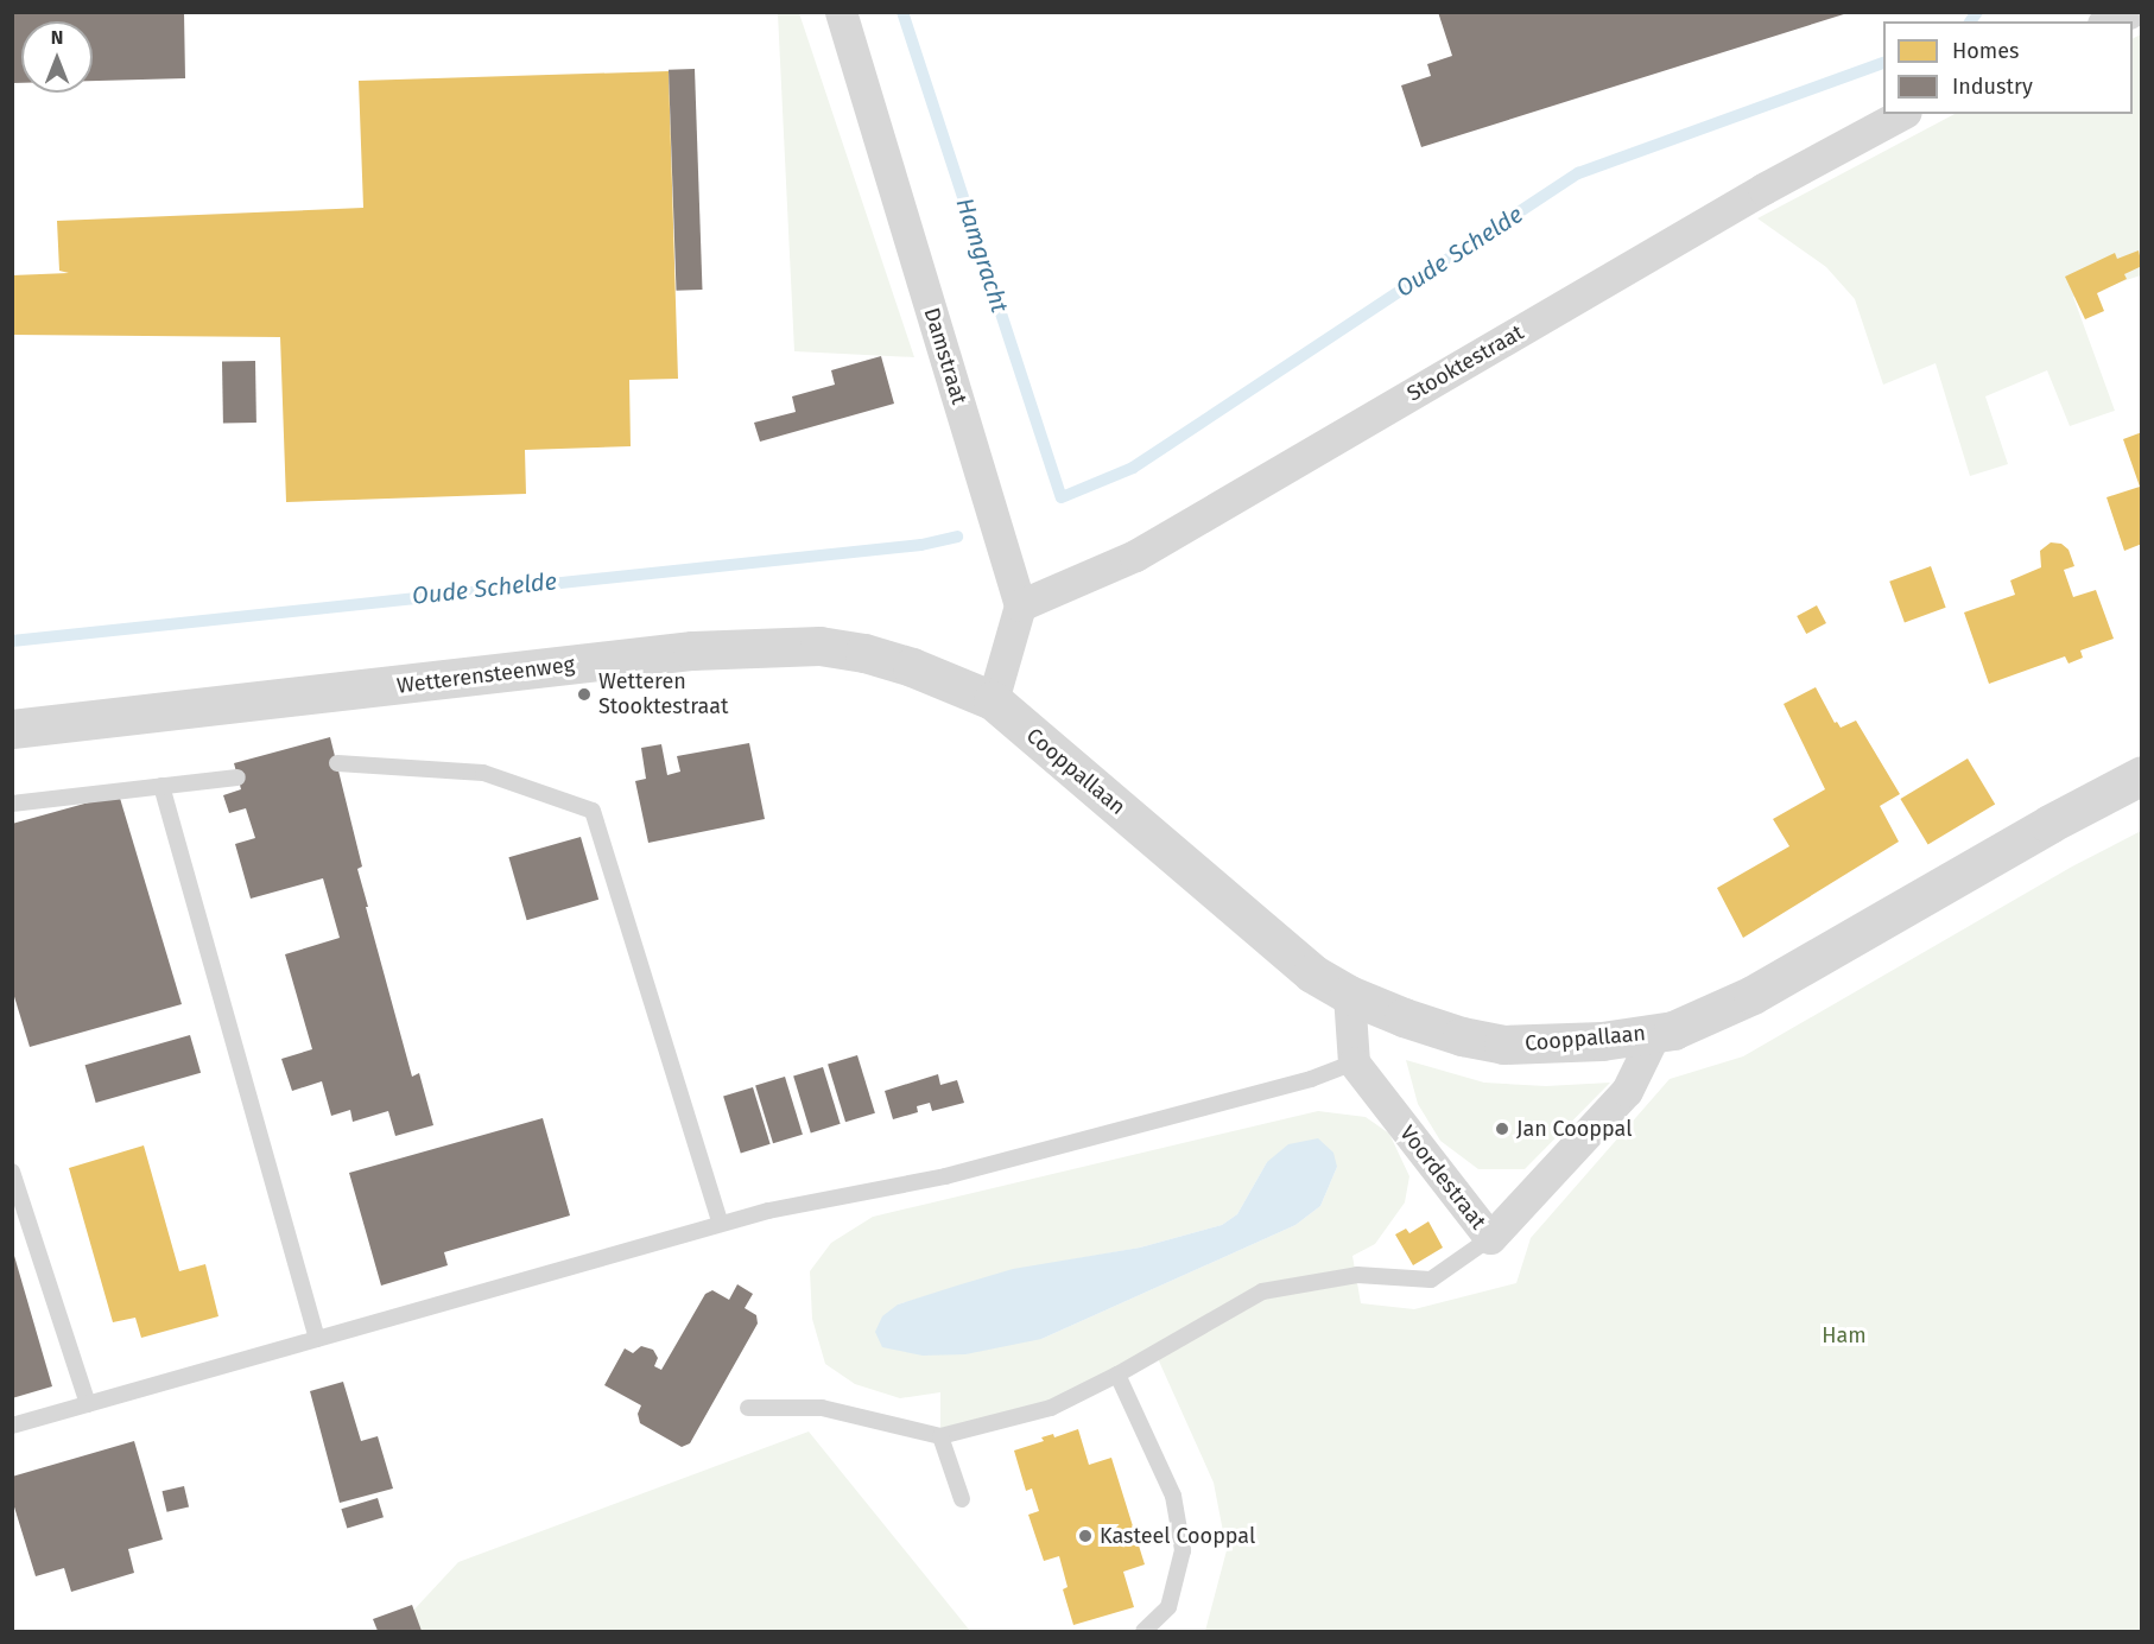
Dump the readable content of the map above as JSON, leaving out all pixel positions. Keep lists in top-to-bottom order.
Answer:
{
  "streets": {
    "street": [
      "Damstraat",
      "Stooktestraat",
      "Wetterensteenweg",
      "Cooppallaan",
      "Voordestraat"
    ]
  },
  "crossings": [
    ["Damstraat", "Stooktestraat"],
    ["Wetterensteenweg", "Cooppallaan"],
    ["Cooppallaan", "Voordestraat"]
  ],
  "water": ["Oude Schelde", "Hamgracht"],
  "parks": ["Ham"],
  "places": ["Wetteren Stooktestraat", "Jan Cooppal", "Kasteel Cooppal"],
  "legend": ["Homes", "Industry"],
  "north": "top"
}
